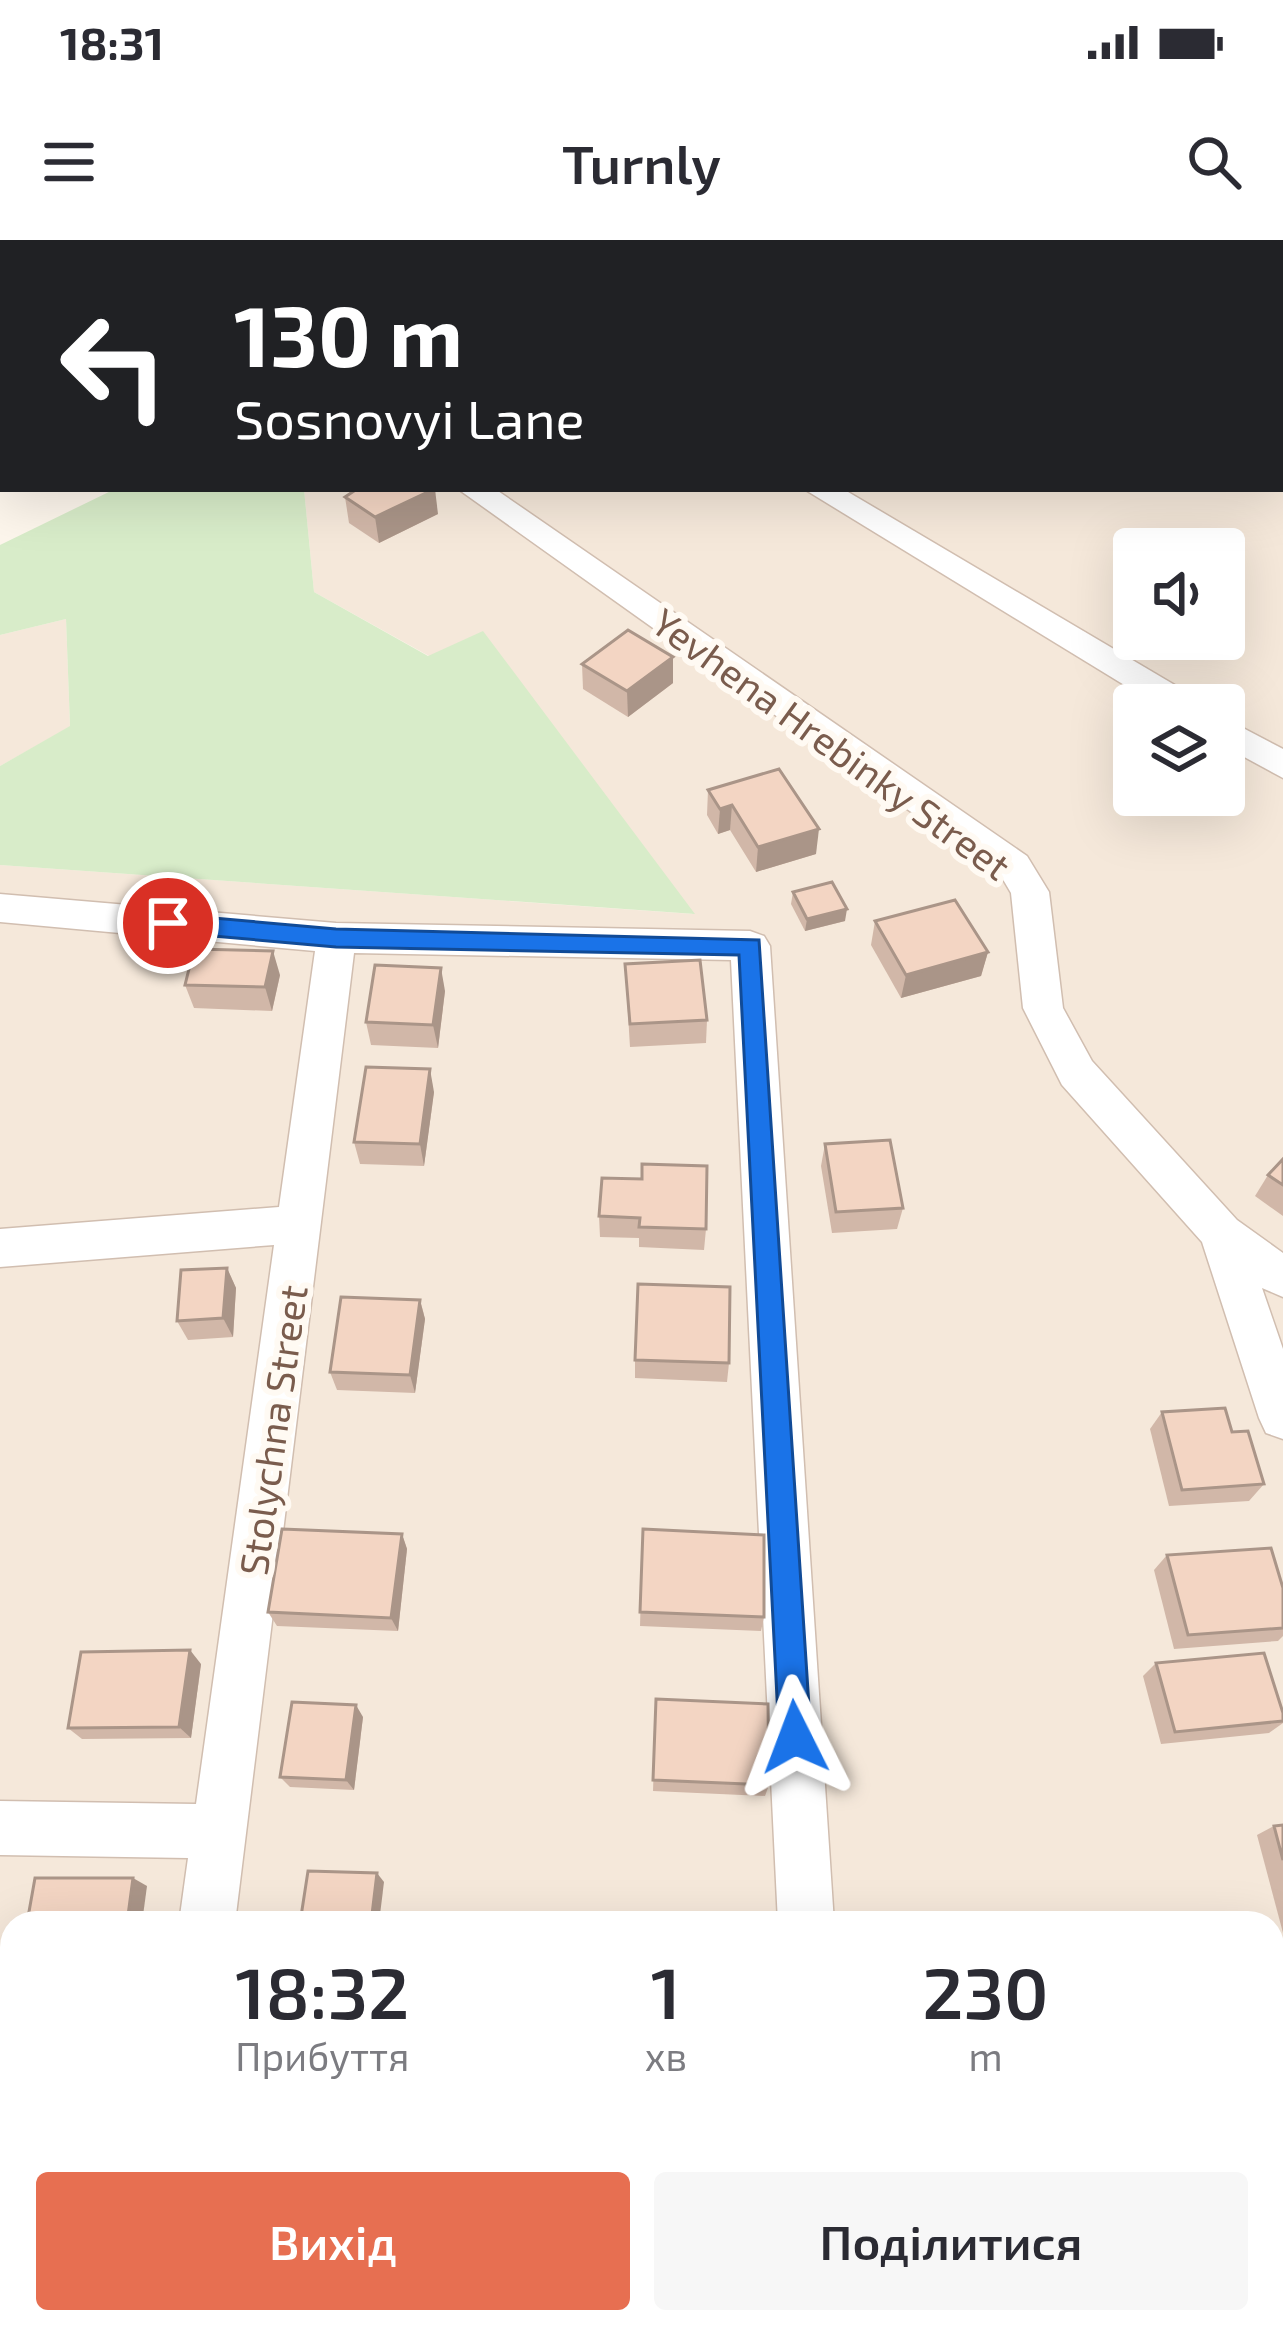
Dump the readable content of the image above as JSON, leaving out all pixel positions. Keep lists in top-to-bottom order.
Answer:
{
  "streets": {
    "street": ["Yevhena Hrebinky Street", "Stolychna Street"]
  },
  "page": {
    "status": "18:31",
    "header": "Turnly",
    "turn": ["130 m", "Sosnovyi Lane"],
    "eta": [
      "18:32",
      "Прибуття",
      "1",
      "хв",
      "230",
      "m"
    ],
    "buttons": ["Вихід", "Поділитися"]
  }
}
